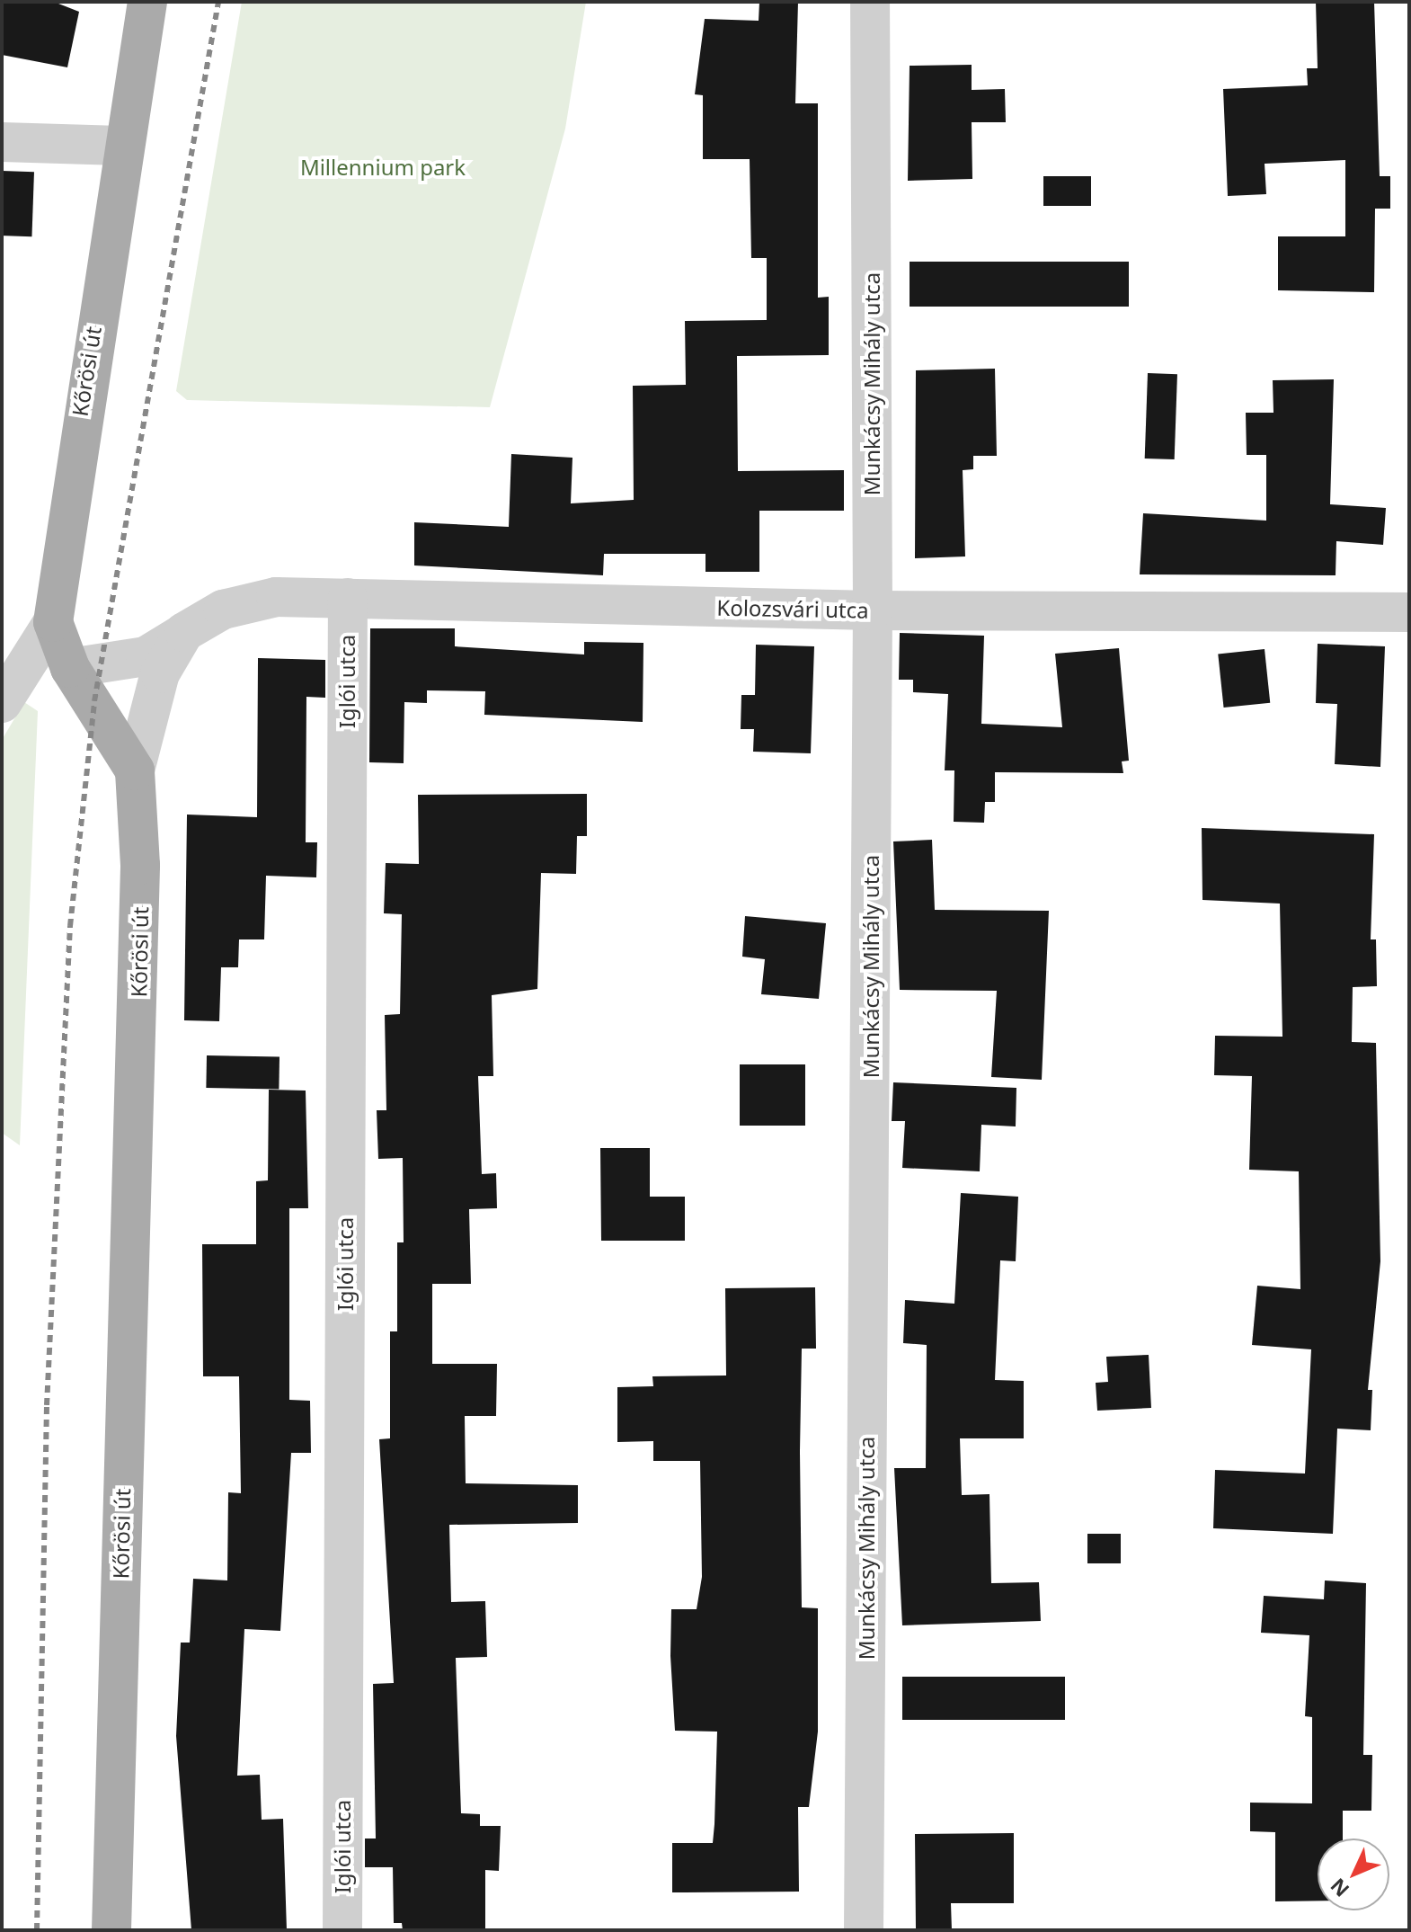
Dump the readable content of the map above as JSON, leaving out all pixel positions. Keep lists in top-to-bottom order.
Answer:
{
  "streets": {
    "main road": ["Kőrösi út"],
    "street": ["Munkácsy Mihály utca", "Kolozsvári utca", "Iglói utca"]
  },
  "crossings": [
    ["Kőrösi út", "Kolozsvári utca"],
    ["Munkácsy Mihály utca", "Kolozsvári utca"],
    ["Kolozsvári utca", "Iglói utca"]
  ],
  "parks": ["Millennium park"],
  "north": "bottom left"
}
